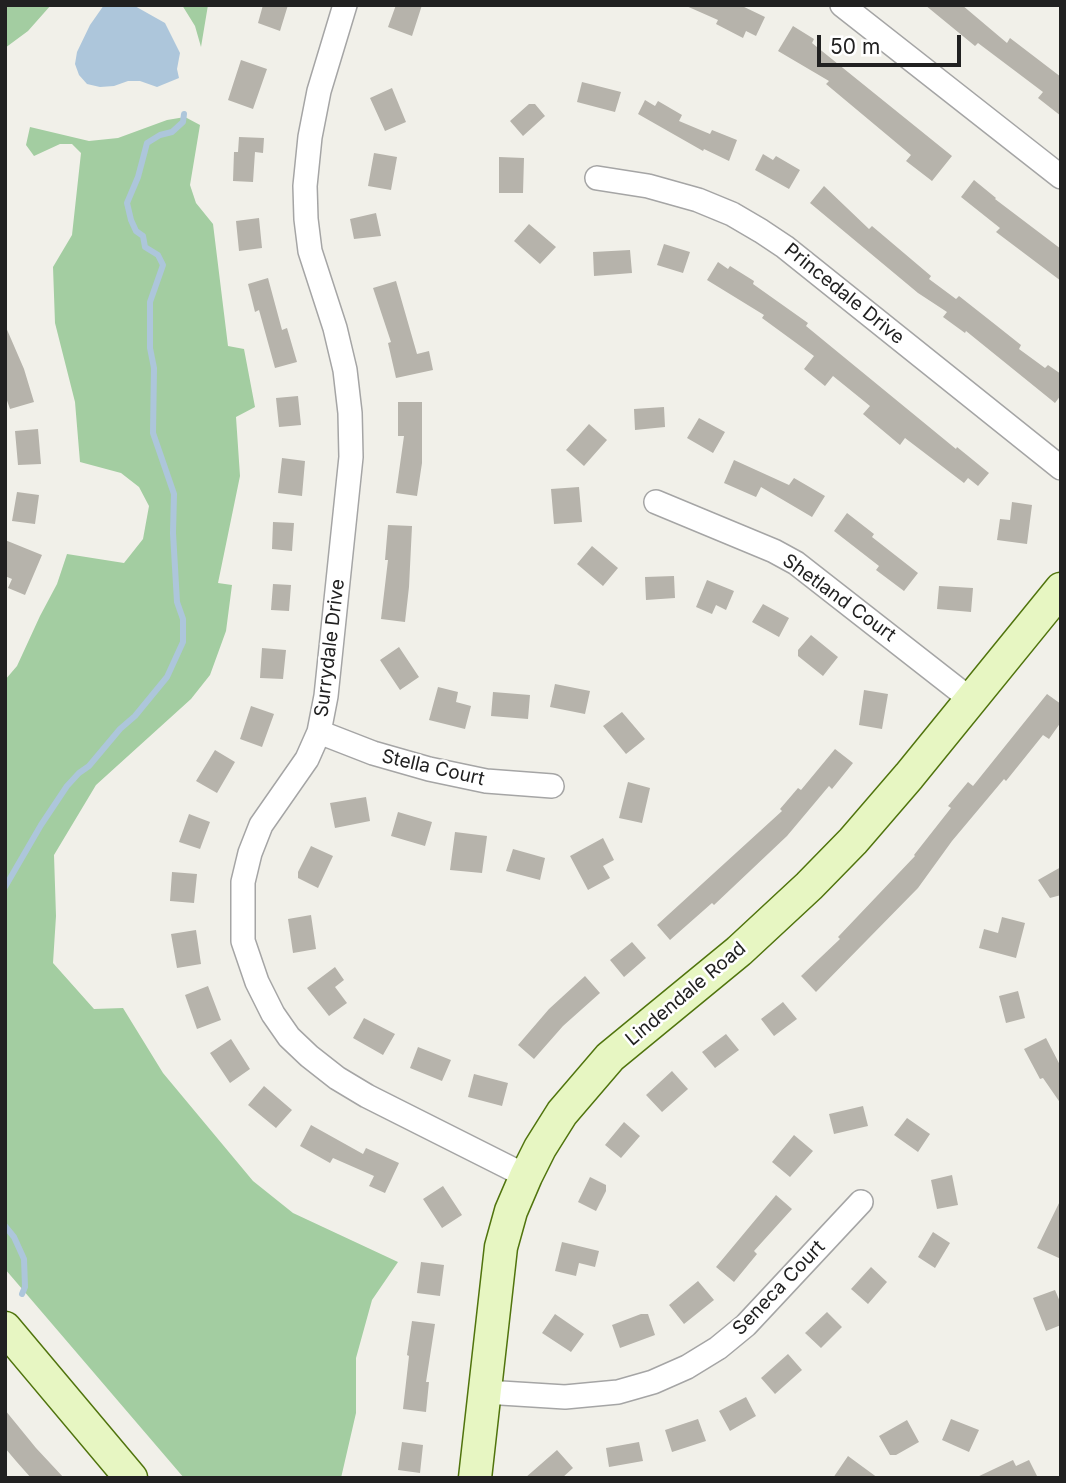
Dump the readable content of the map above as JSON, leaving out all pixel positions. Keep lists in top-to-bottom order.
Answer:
{
  "streets": {
    "street": [
      "Princedale Drive",
      "Shetland Court",
      "Surrydale Drive",
      "Stella Court",
      "Lindendale Road",
      "Seneca Court"
    ]
  },
  "crossings": [
    ["Shetland Court", "Lindendale Road"],
    ["Surrydale Drive", "Stella Court"],
    ["Surrydale Drive", "Lindendale Road"],
    ["Lindendale Road", "Seneca Court"]
  ],
  "scale_bar": "50 m"
}
